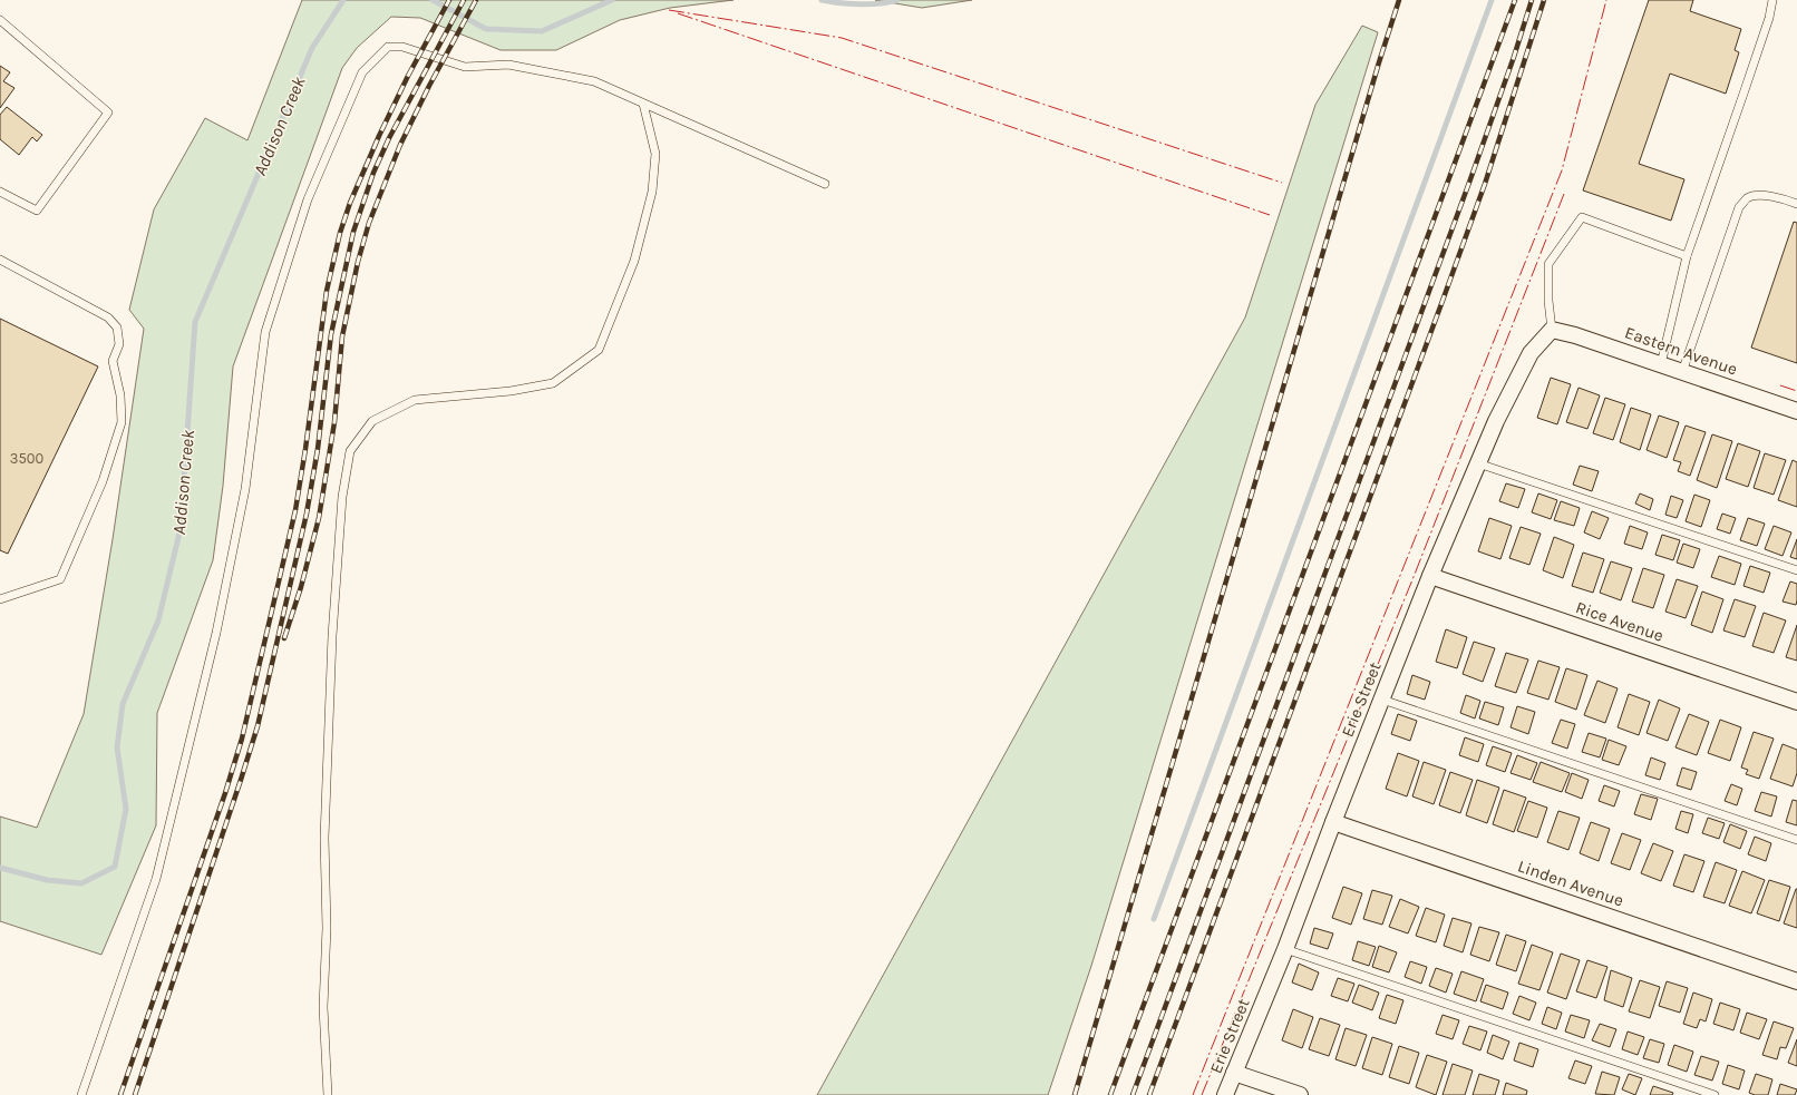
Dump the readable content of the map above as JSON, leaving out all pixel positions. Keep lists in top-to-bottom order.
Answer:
{
  "streets": {
    "street": [
      "Eastern Avenue",
      "Rice Avenue",
      "Erie Street",
      "Linden Avenue"
    ]
  },
  "crossings": [
    ["Eastern Avenue", "Erie Street"],
    ["Rice Avenue", "Erie Street"],
    ["Erie Street", "Linden Avenue"]
  ],
  "water": ["Addison Creek"],
  "house_numbers": ["3500"]
}
